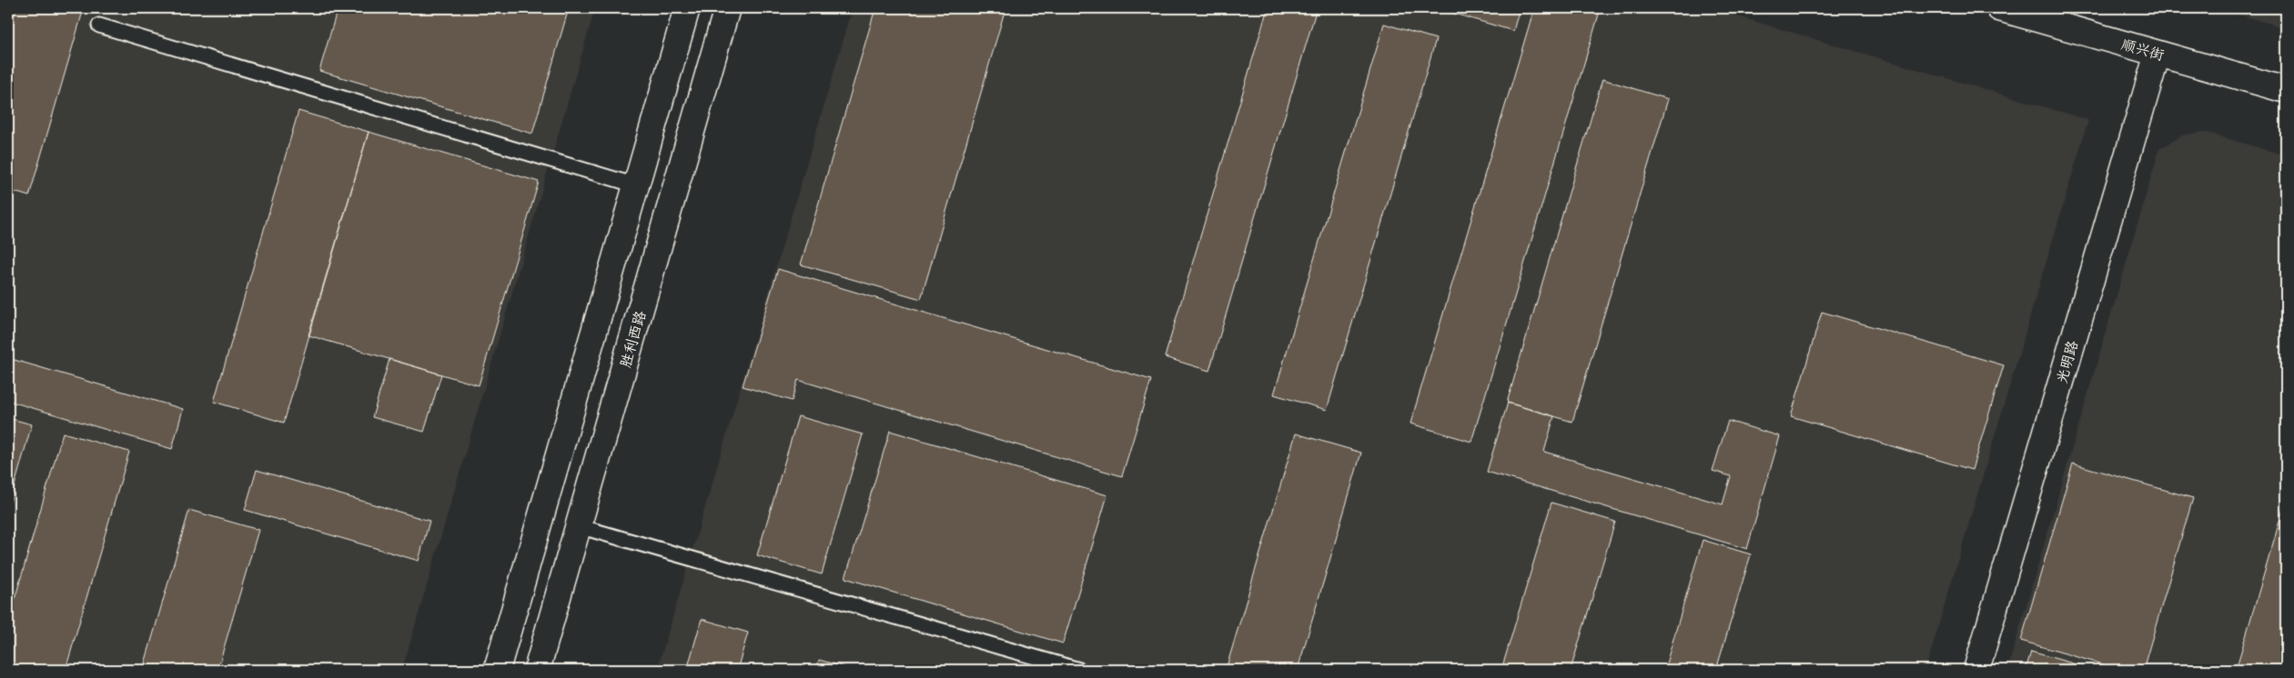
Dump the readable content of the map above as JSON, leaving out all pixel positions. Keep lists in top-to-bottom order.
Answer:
{
  "streets": {
    "main road": ["顺兴街", "胜利西路", "光明路"]
  },
  "crossings": [
    ["顺兴街", "光明路"]
  ]
}
